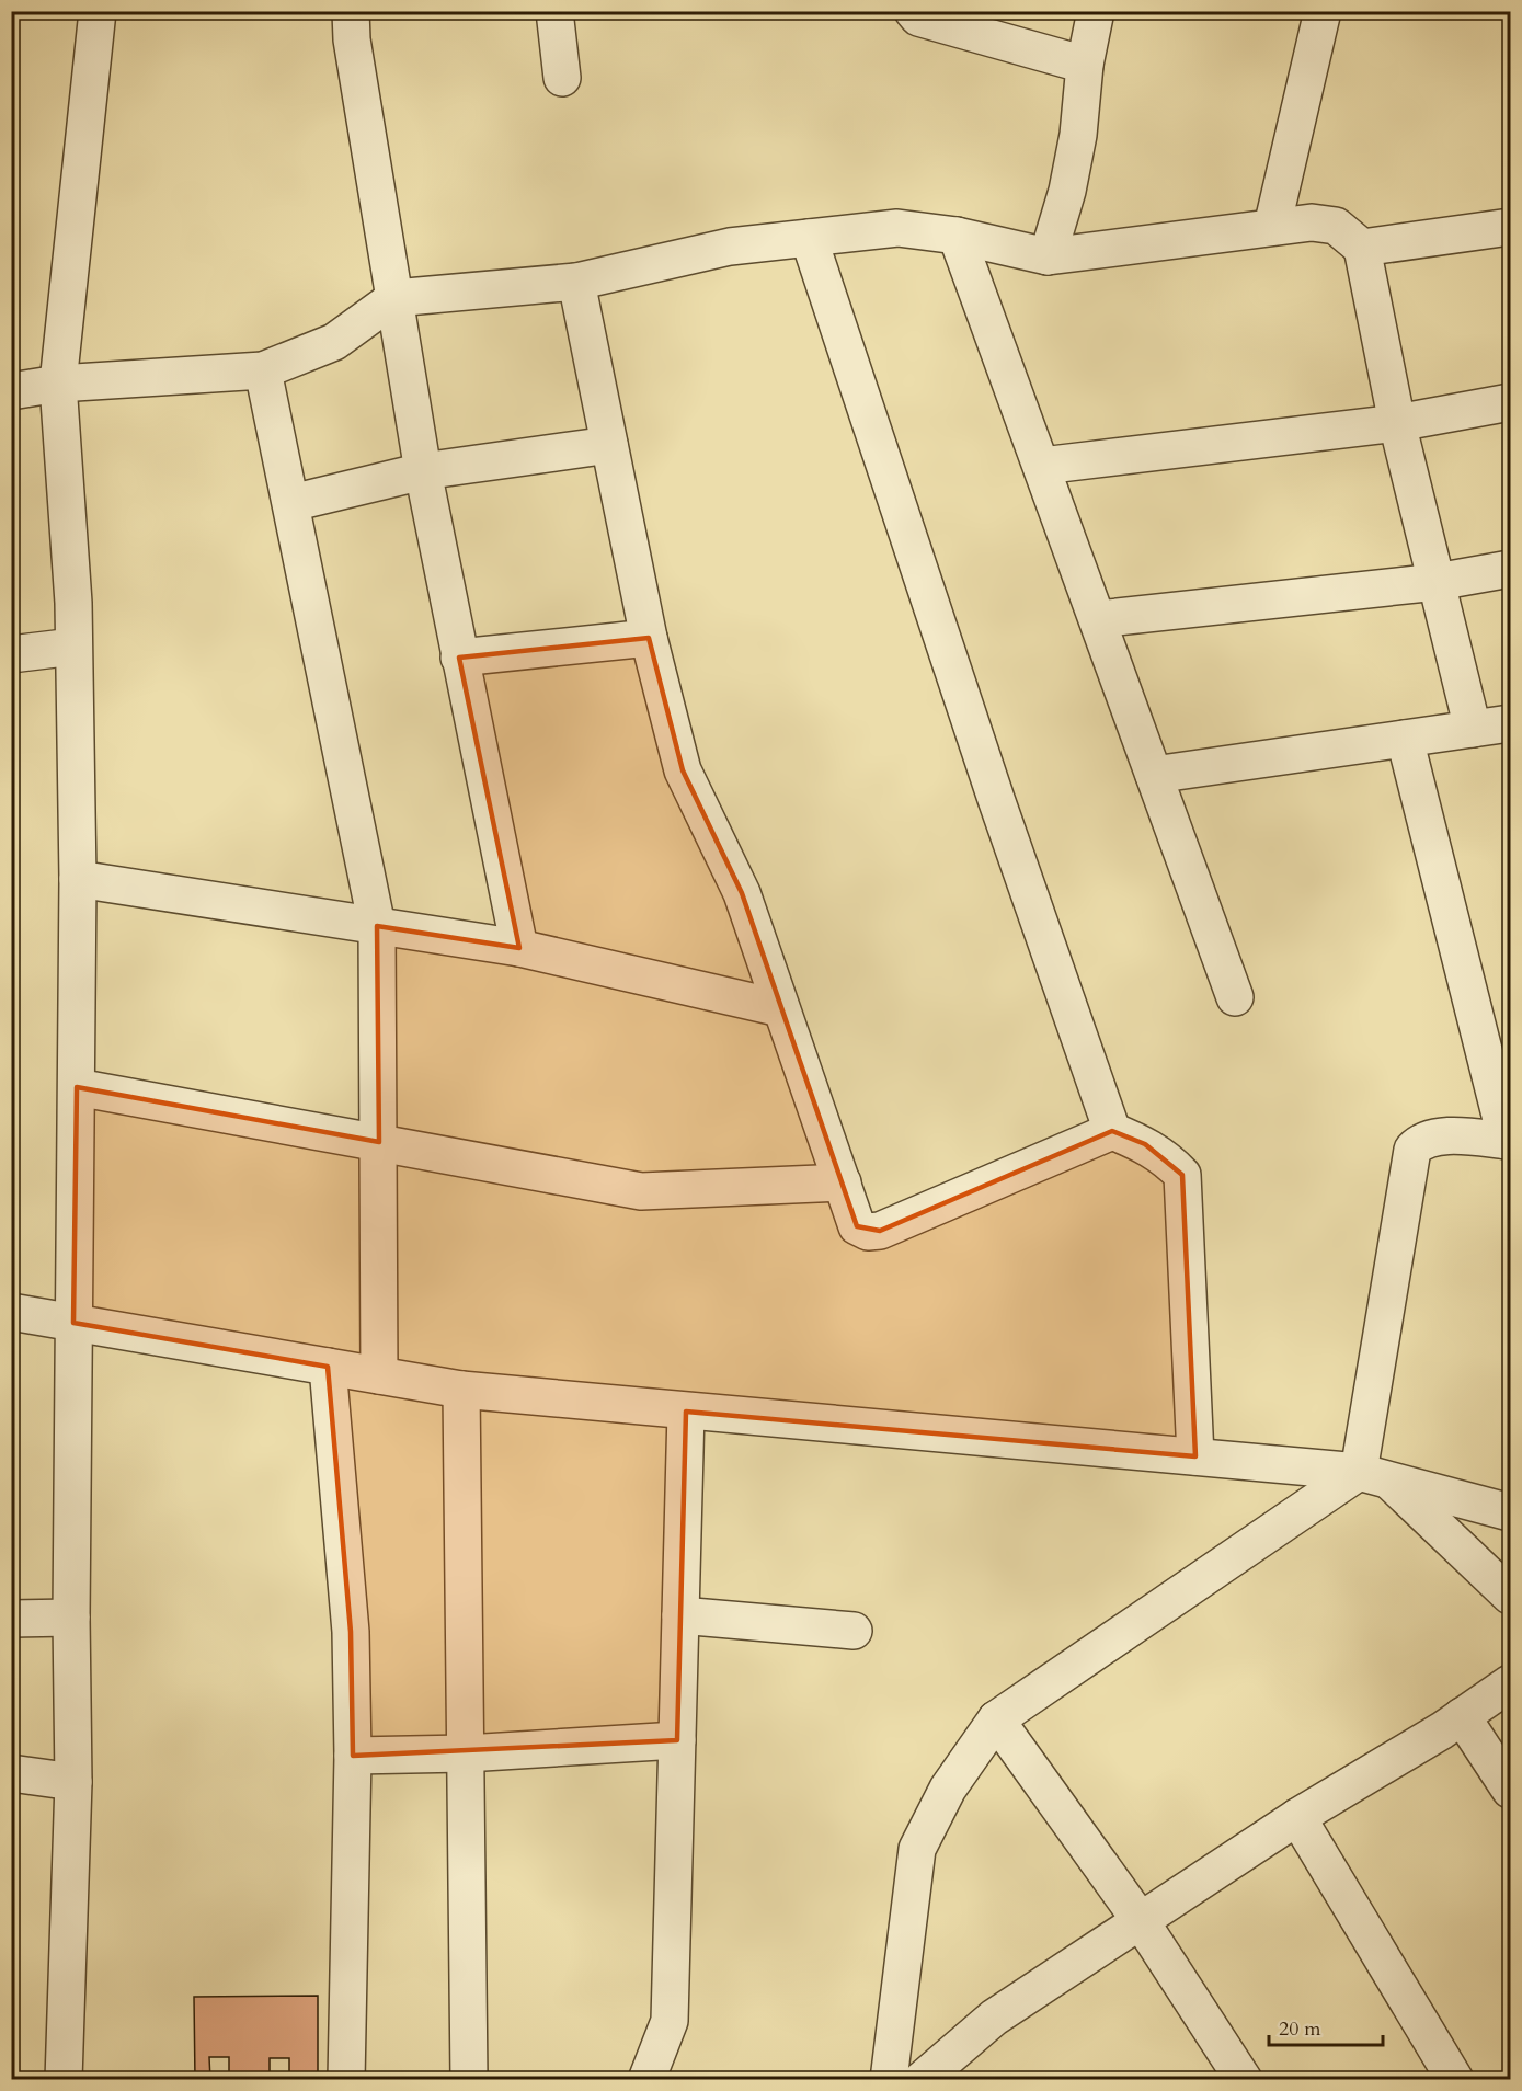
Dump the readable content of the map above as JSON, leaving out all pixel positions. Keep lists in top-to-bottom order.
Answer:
{
  "scale_bar": "20 m"
}
